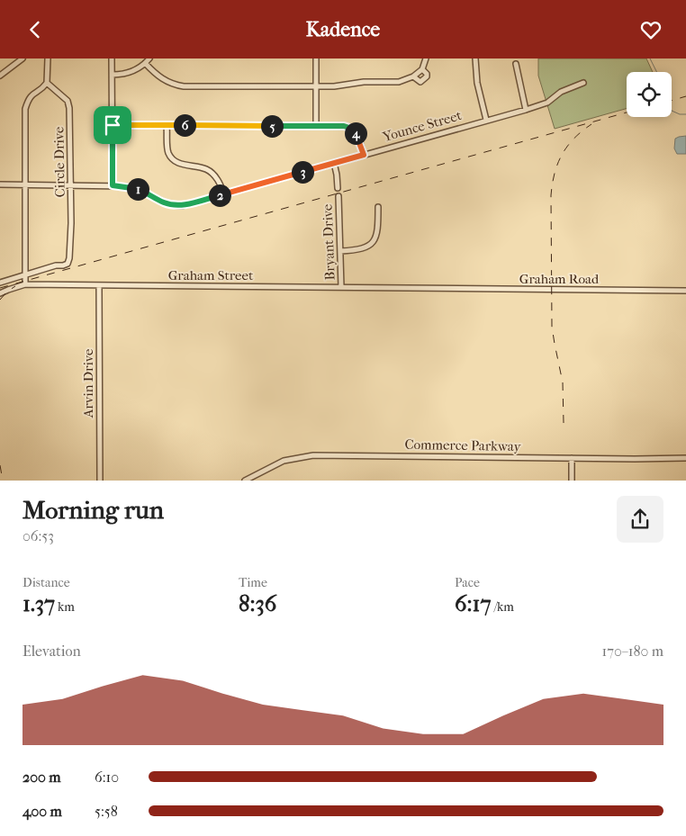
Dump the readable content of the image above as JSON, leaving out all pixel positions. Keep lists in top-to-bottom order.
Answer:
{
  "streets": {
    "street": [
      "Younce Street",
      "Circle Drive",
      "Bryant Drive",
      "Graham Street",
      "Graham Road",
      "Arvin Drive",
      "Commerce Parkway"
    ]
  },
  "crossings": [
    ["Younce Street", "Circle Drive"],
    ["Younce Street", "Bryant Drive"],
    ["Bryant Drive", "Graham Street"],
    ["Graham Street", "Graham Road"],
    ["Graham Street", "Arvin Drive"]
  ],
  "page": {
    "header": "Kadence",
    "pins": [
      "6",
      "5",
      "4",
      "3",
      "1",
      "2"
    ],
    "heading": ["Morning run", "06:53"],
    "stats": [
      ["Distance", "1.37 km"],
      ["Time", "8:36"],
      ["Pace", "6:17 /km"]
    ],
    "chart": ["Elevation", "170–180 m"],
    "list": [
      {
        "name": "200 m",
        "note": "6:10"
      },
      {
        "name": "400 m",
        "note": "5:58"
      }
    ]
  }
}
